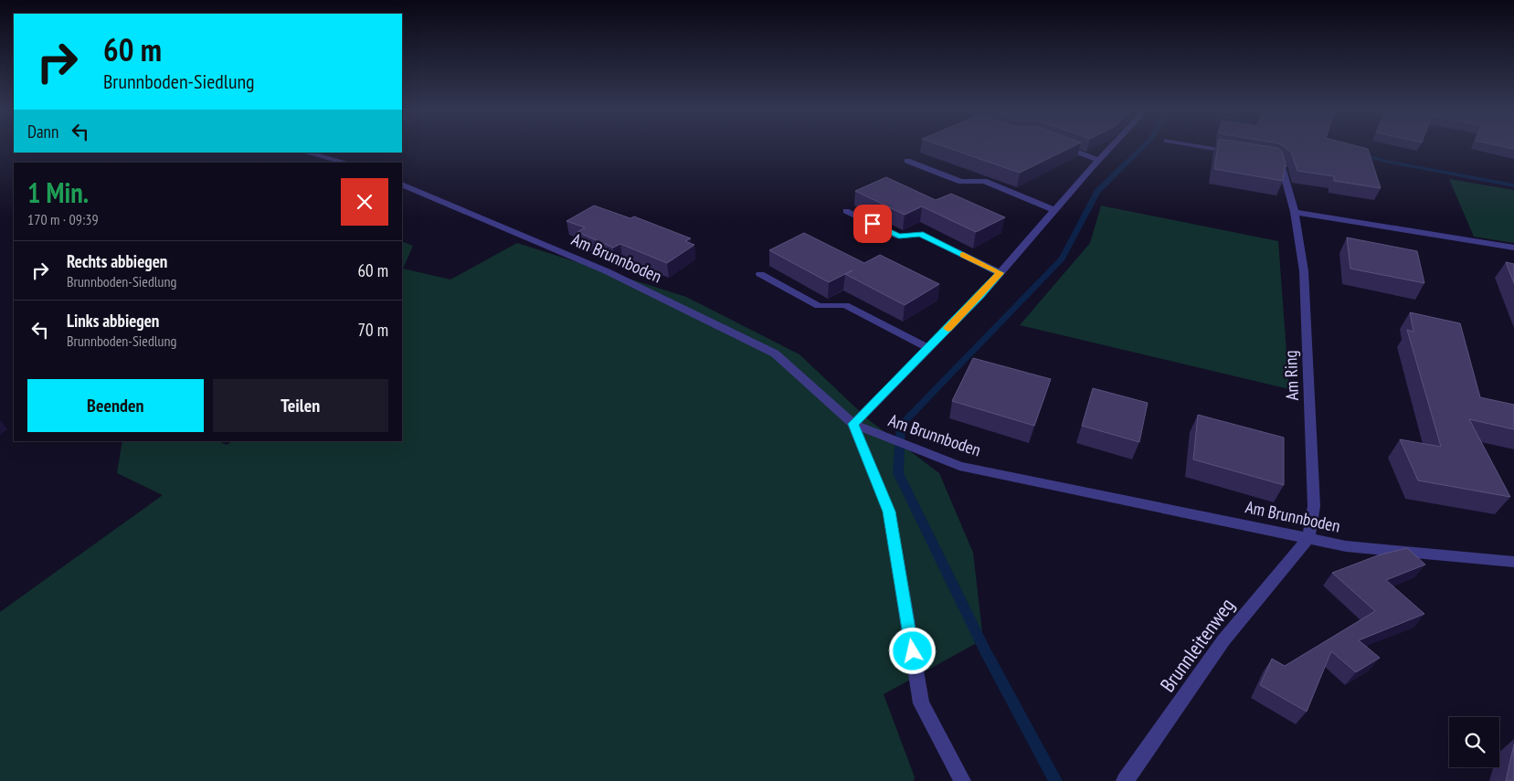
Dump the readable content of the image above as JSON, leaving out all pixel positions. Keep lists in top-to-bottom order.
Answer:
{
  "streets": {
    "street": ["Am Brunnboden", "Am Ring", "Brunnleitenweg"]
  },
  "crossings": [
    ["Am Brunnboden", "Am Ring"],
    ["Am Brunnboden", "Brunnleitenweg"],
    ["Am Ring", "Brunnleitenweg"]
  ],
  "page": {
    "turn": ["60 m", "Brunnboden-Siedlung"],
    "then": "Dann",
    "heading": ["1 Min.", "170 m · 09:39"],
    "list": [
      {
        "name": "Rechts abbiegen",
        "note": "Brunnboden-Siedlung",
        "value": "60 m"
      },
      {
        "name": "Links abbiegen",
        "note": "Brunnboden-Siedlung",
        "value": "70 m"
      }
    ],
    "buttons": ["Beenden", "Teilen"]
  }
}
